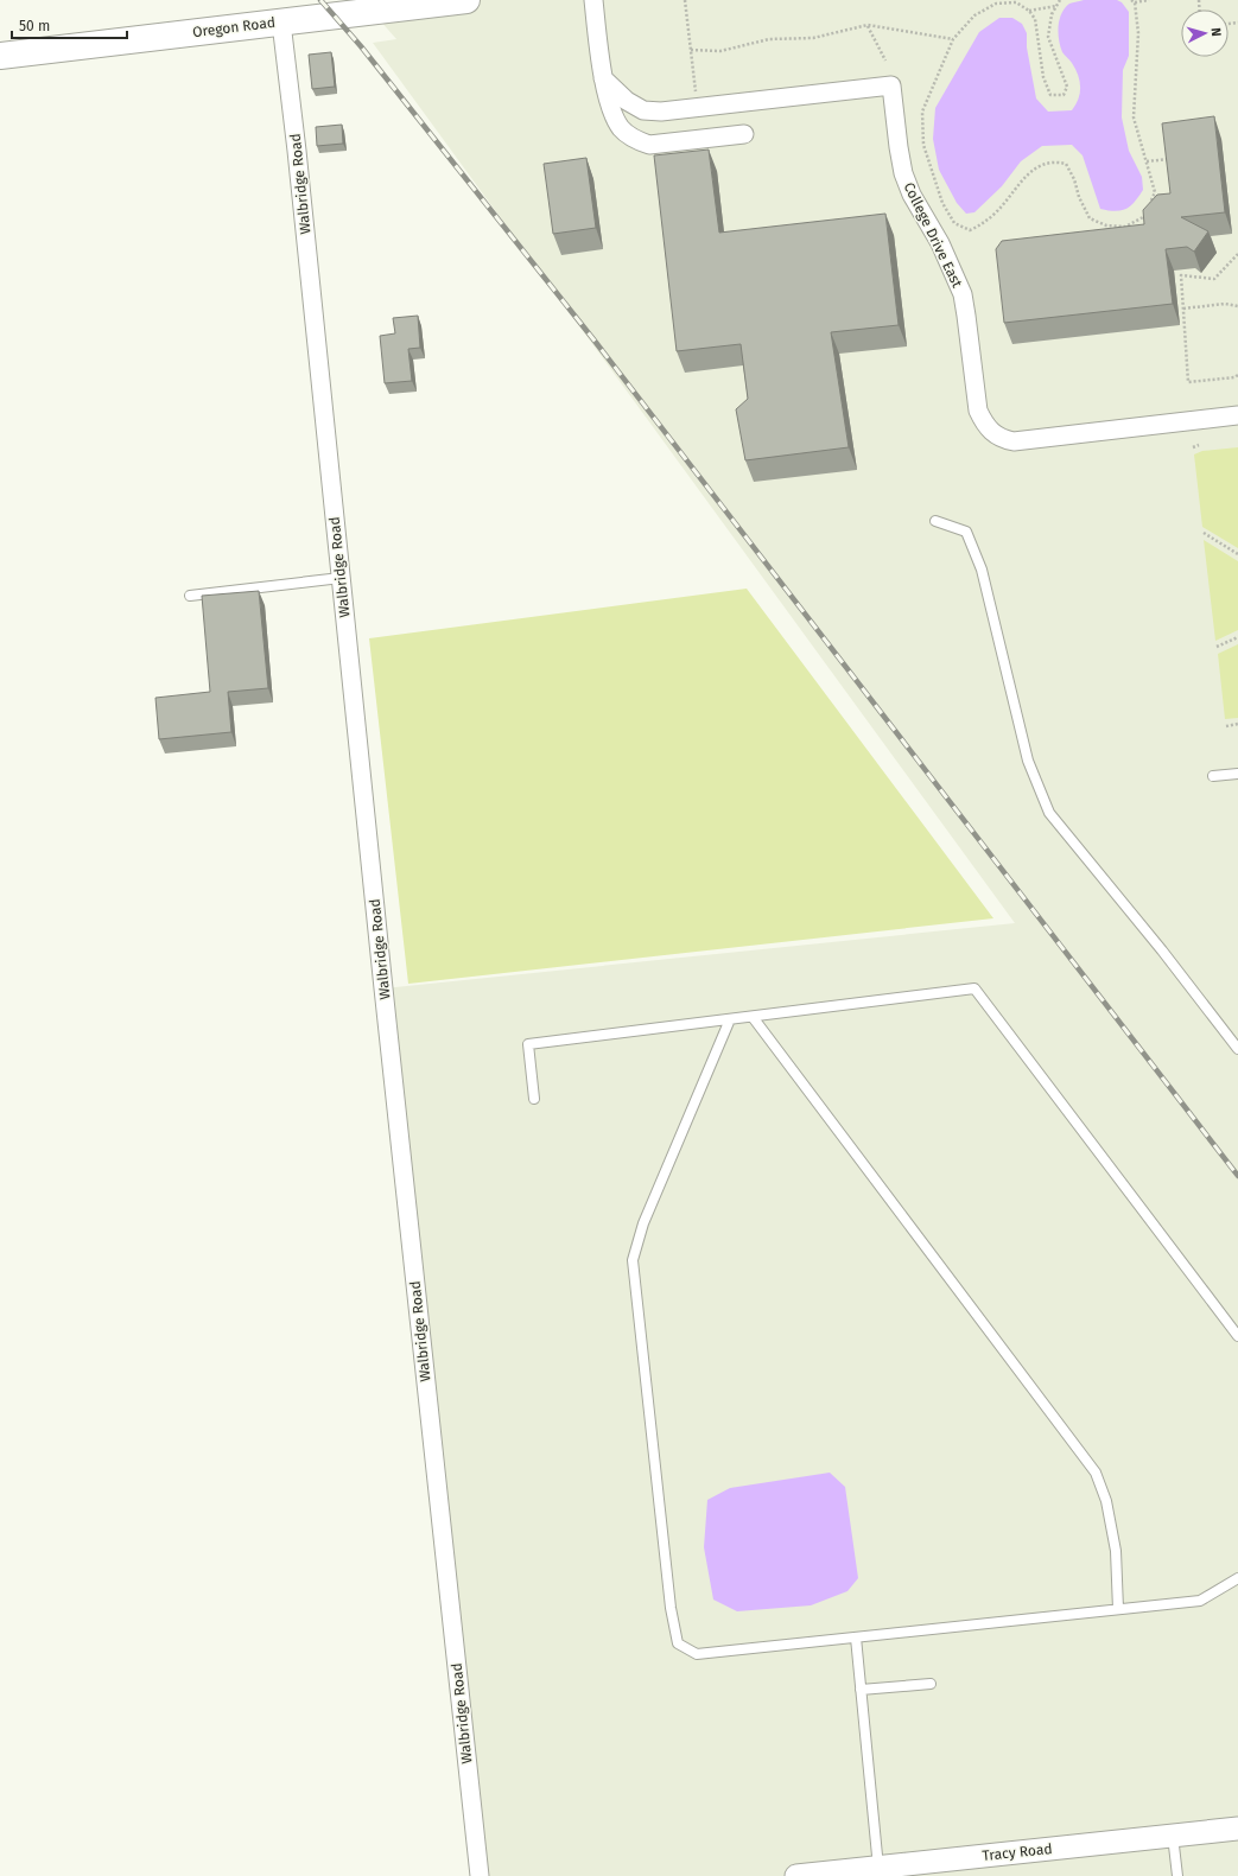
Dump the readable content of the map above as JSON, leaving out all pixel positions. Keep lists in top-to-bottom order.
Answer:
{
  "streets": {
    "main road": ["Oregon Road"],
    "street": ["Walbridge Road", "College Drive East", "Tracy Road"]
  },
  "crossings": [
    ["Oregon Road", "Walbridge Road"]
  ],
  "scale_bar": "50 m",
  "north": "right"
}
